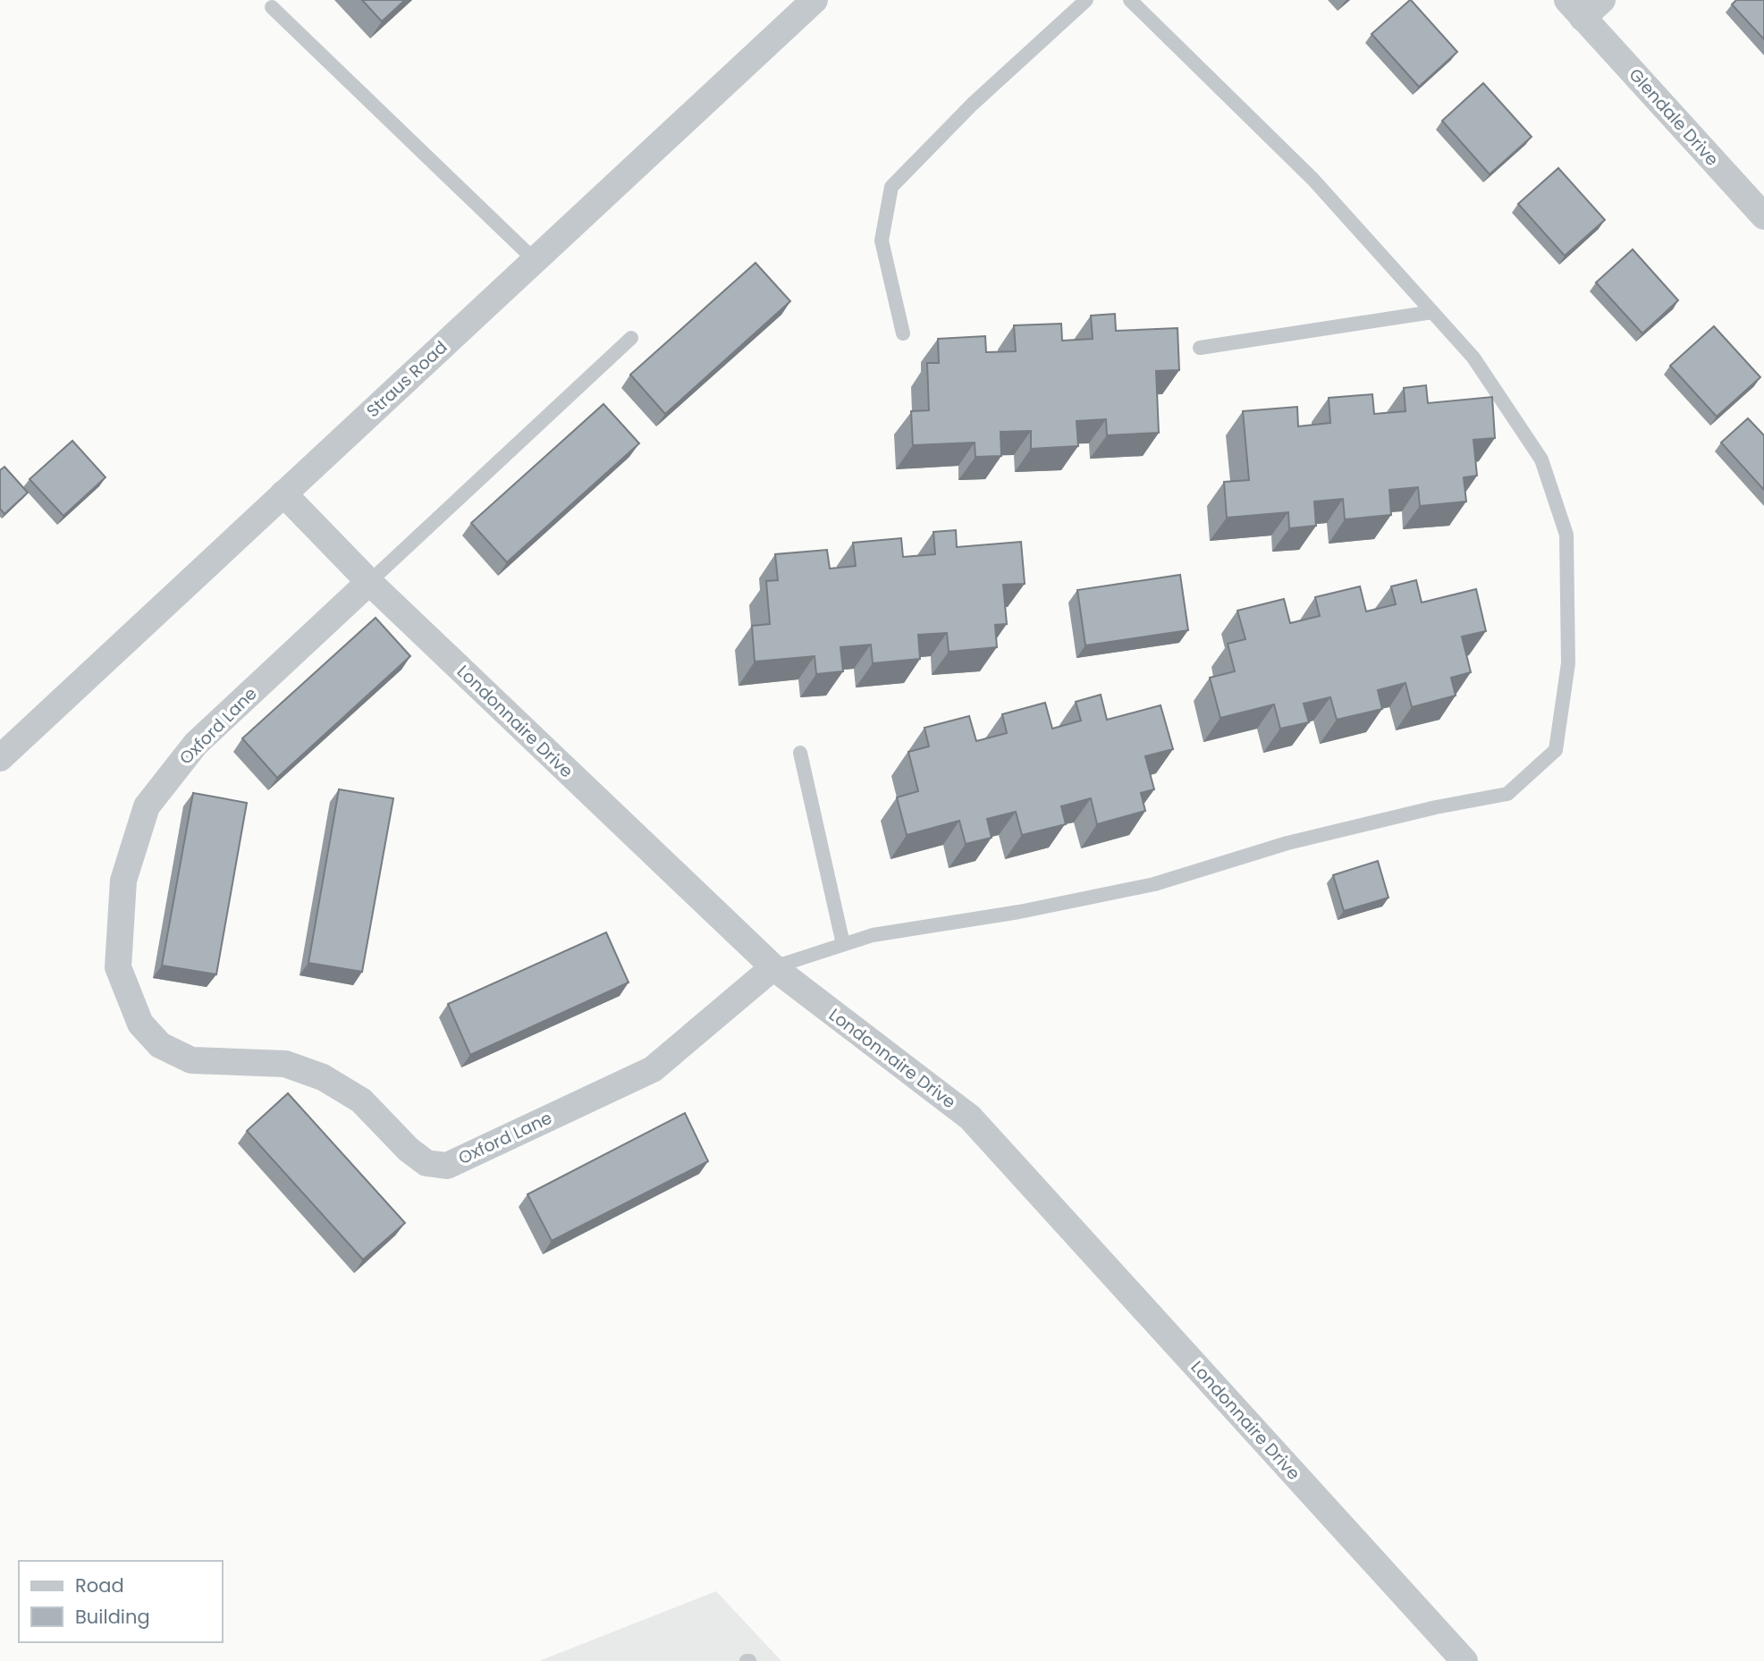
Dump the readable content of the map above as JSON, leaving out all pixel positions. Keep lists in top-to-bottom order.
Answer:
{
  "streets": {
    "street": [
      "Glendale Drive",
      "Straus Road",
      "Londonnaire Drive",
      "Oxford Lane"
    ]
  },
  "crossings": [
    ["Straus Road", "Londonnaire Drive"],
    ["Londonnaire Drive", "Oxford Lane"]
  ],
  "legend": ["Road", "Building"]
}
